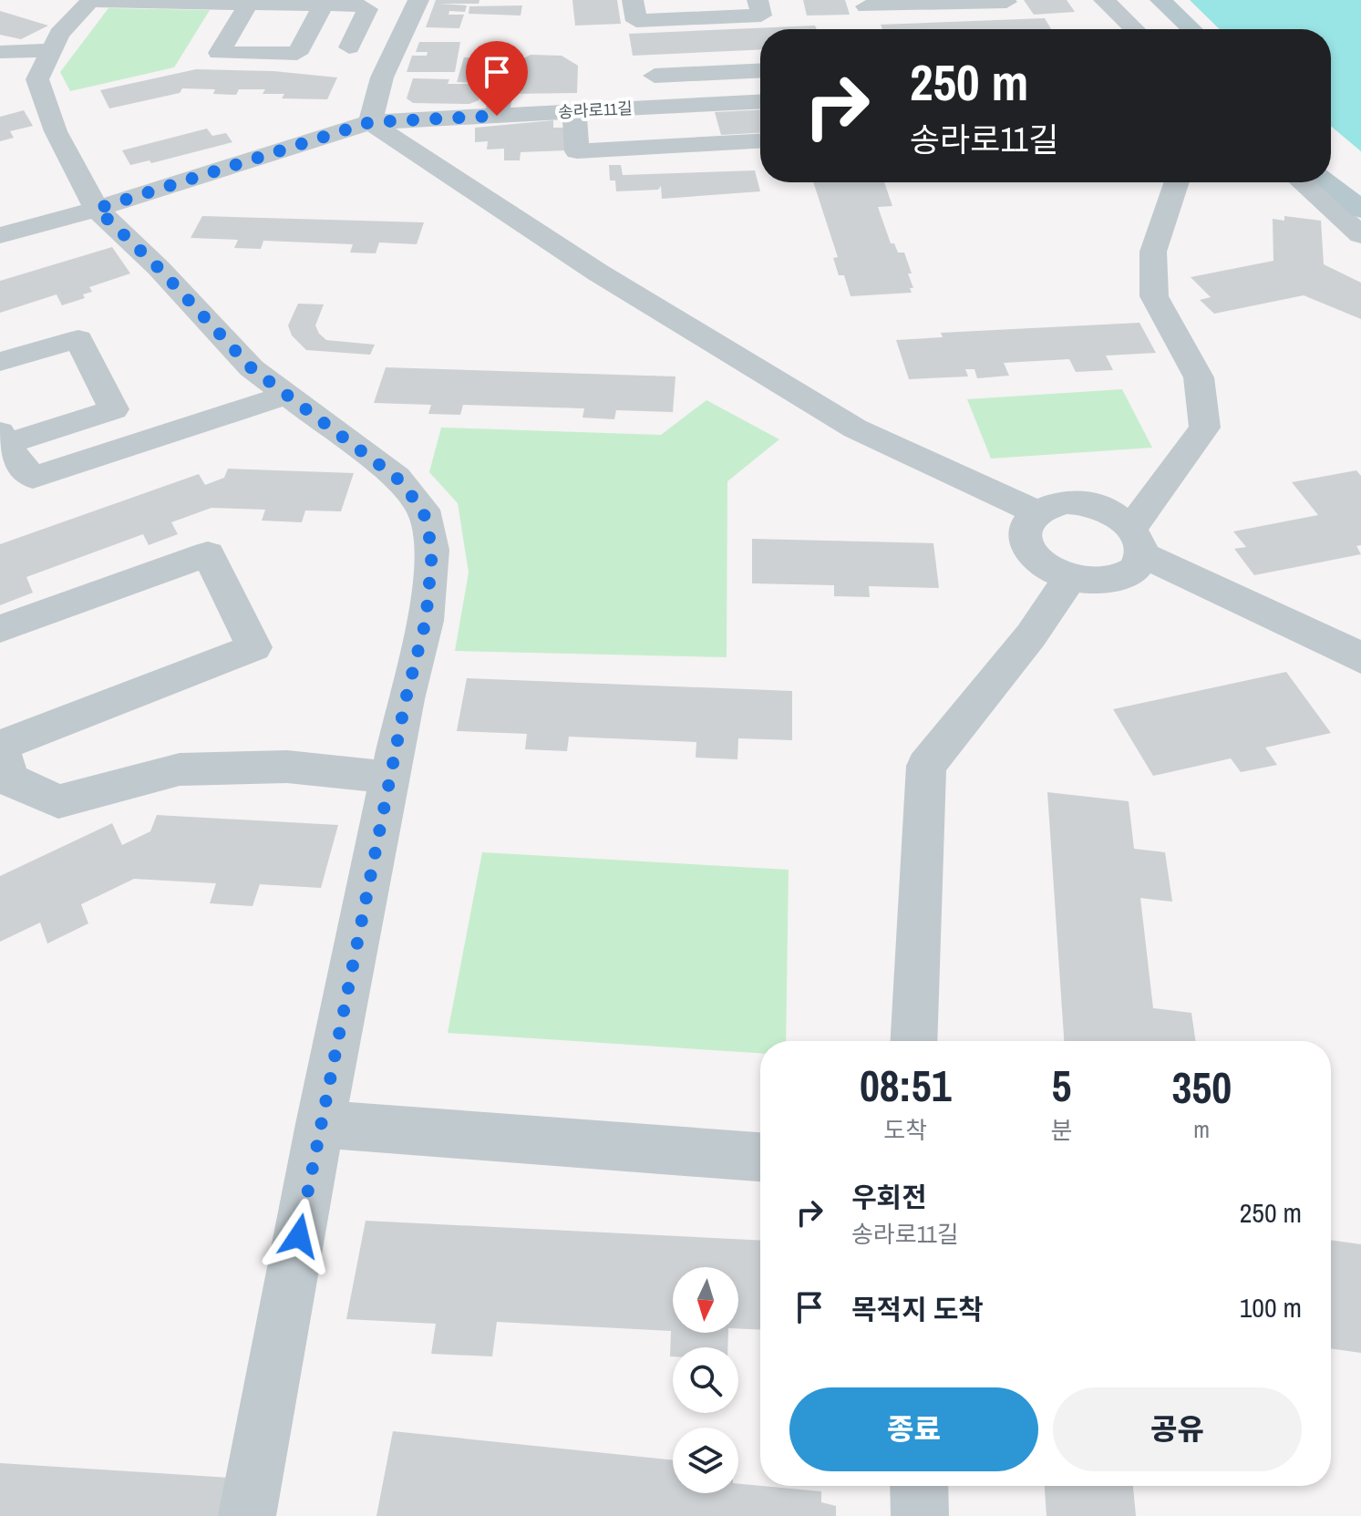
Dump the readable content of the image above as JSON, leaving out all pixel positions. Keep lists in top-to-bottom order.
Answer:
{
  "streets": {
    "street": ["송라로11길"]
  },
  "north": "bottom",
  "page": {
    "turn": ["250 m", "송라로11길"],
    "eta": [
      "08:51",
      "도착",
      "5",
      "분",
      "350",
      "m"
    ],
    "list": [
      {
        "name": "우회전",
        "note": "송라로11길",
        "value": "250 m"
      },
      {
        "name": "목적지 도착",
        "value": "100 m"
      }
    ],
    "buttons": ["종료", "공유"]
  }
}
